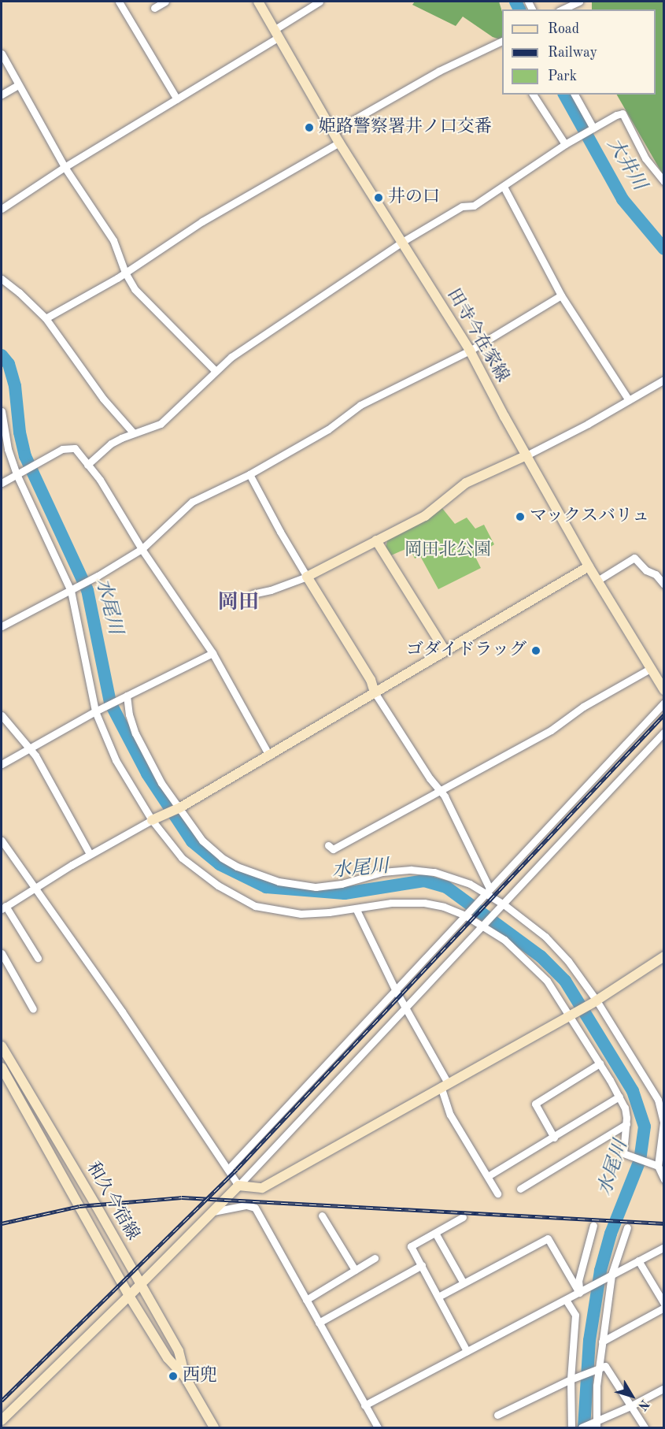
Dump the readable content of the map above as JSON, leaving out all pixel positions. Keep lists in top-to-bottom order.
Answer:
{
  "streets": {
    "street": ["田寺今在家線", "和久今宿線"]
  },
  "districts": ["岡田"],
  "water": ["大井川", "水尾川"],
  "parks": ["岡田北公園"],
  "places": [
    "姫路警察署井ノ口交番",
    "井の口",
    "マックスバリュ",
    "ゴダイドラッグ",
    "西兜"
  ],
  "legend": ["Road", "Railway", "Park"],
  "north": "bottom right"
}
